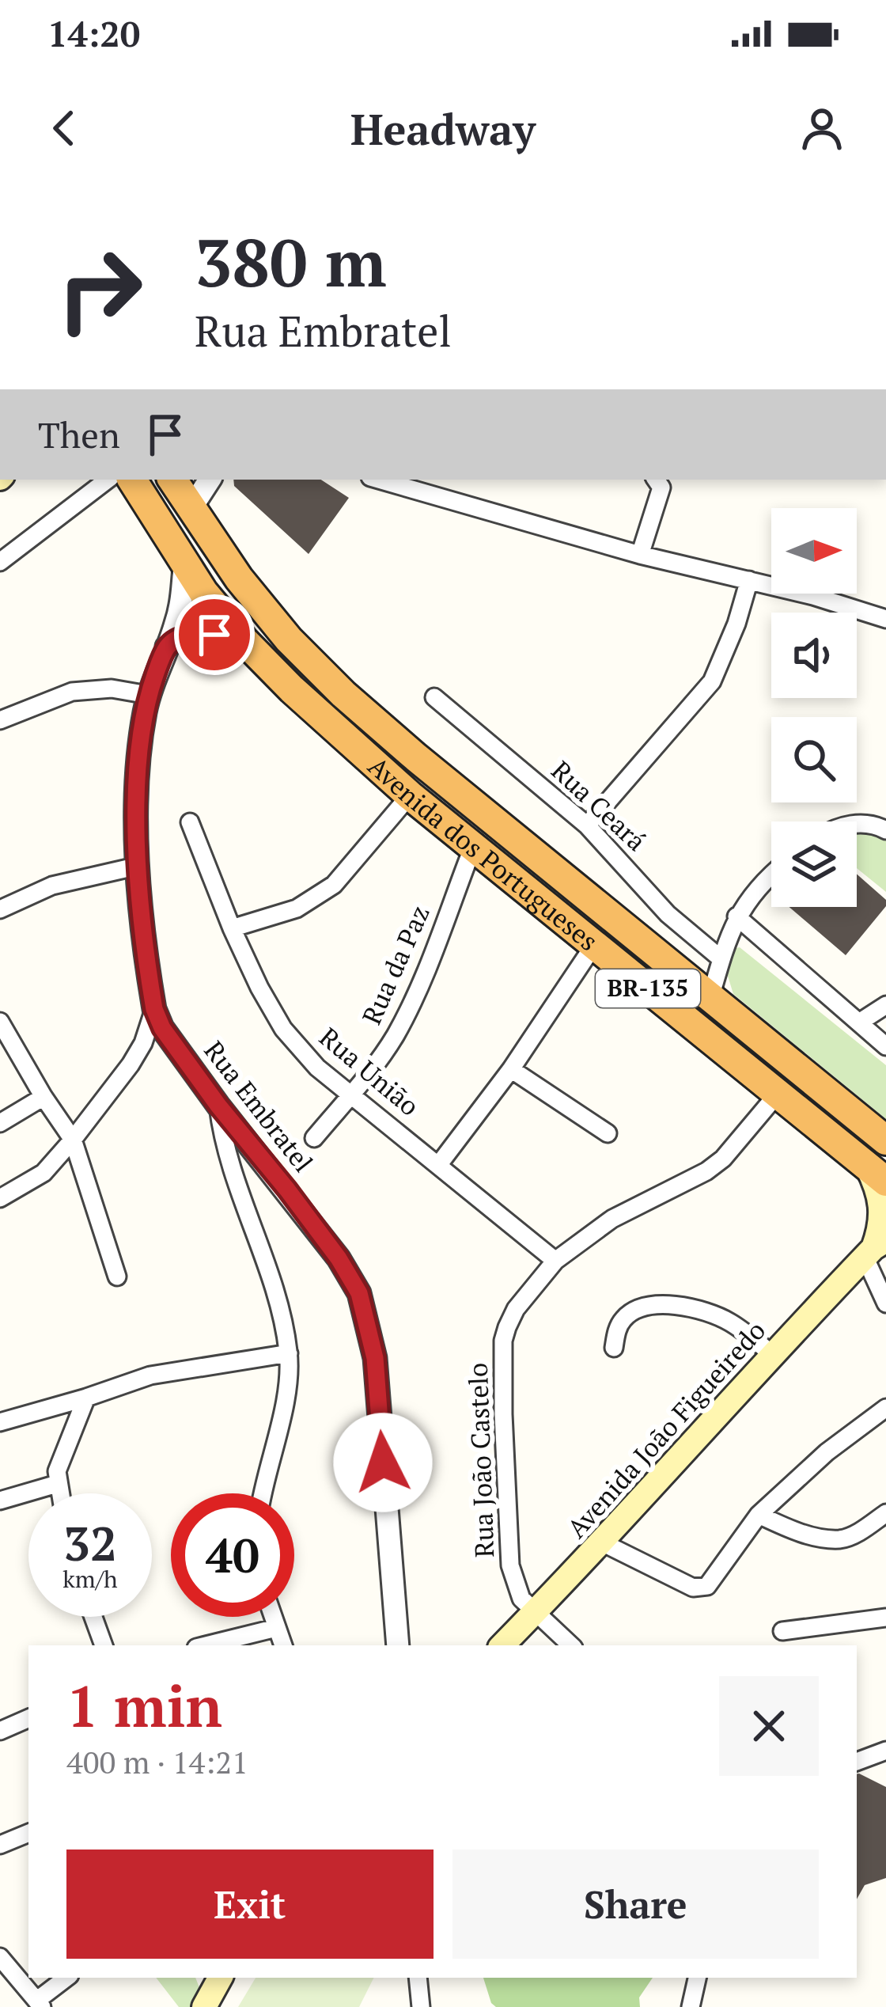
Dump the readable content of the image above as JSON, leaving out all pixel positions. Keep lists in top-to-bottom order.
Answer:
{
  "streets": {
    "highway": ["Avenida dos Portugueses", "BR-135"],
    "main road": ["Avenida João Figueiredo"],
    "street": [
      "Rua Ceará",
      "Rua da Paz",
      "Rua União",
      "Rua Embratel",
      "Rua João Castelo"
    ]
  },
  "crossings": [
    ["Avenida dos Portugueses", "Rua da Paz"],
    ["Avenida dos Portugueses", "Rua Embratel"],
    ["Avenida dos Portugueses", "Rua João Castelo"],
    ["Rua da Paz", "Rua União"],
    ["Rua União", "Rua João Castelo"],
    ["Avenida João Figueiredo", "Rua João Castelo"]
  ],
  "north": "right",
  "page": {
    "status": "14:20",
    "header": "Headway",
    "turn": ["380 m", "Rua Embratel"],
    "then": "Then",
    "speed": "32 km/h",
    "limit": "40",
    "heading": ["1 min", "400 m · 14:21"],
    "buttons": ["Exit", "Share"]
  }
}
